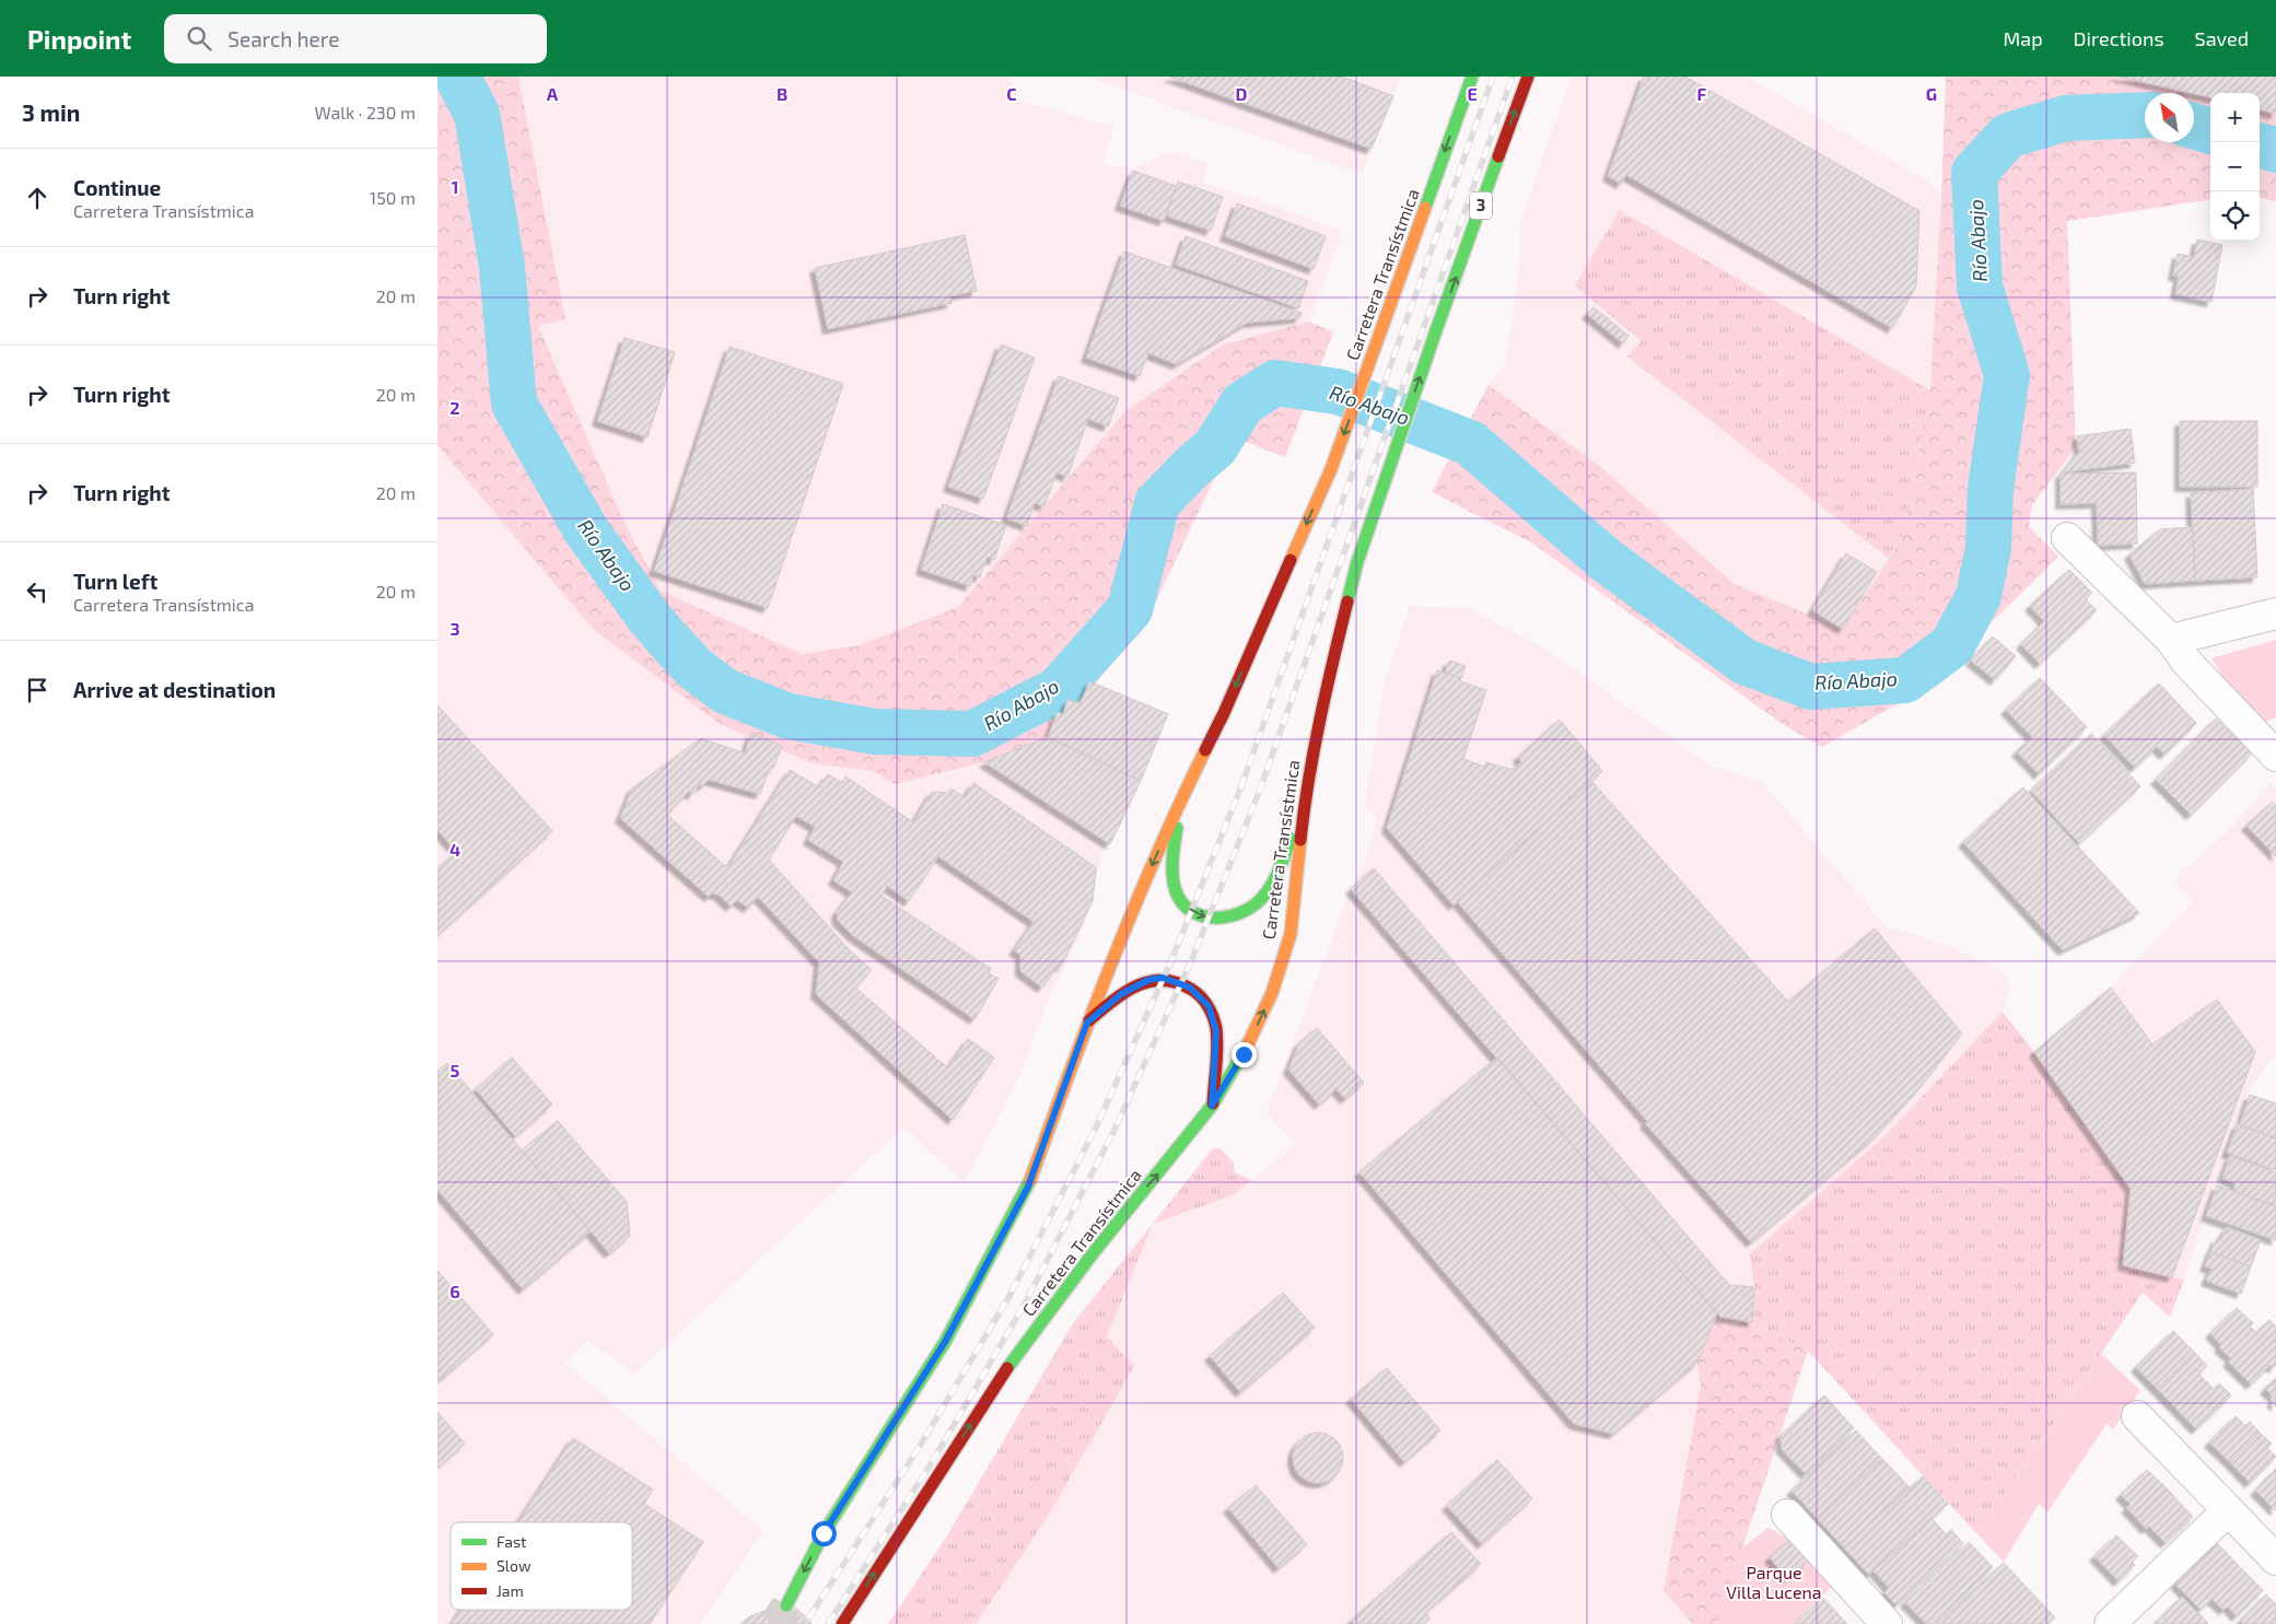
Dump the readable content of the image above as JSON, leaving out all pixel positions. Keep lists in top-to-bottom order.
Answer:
{
  "streets": {
    "main road": ["3", "Carretera Transístmica"]
  },
  "water": ["Río Abajo"],
  "parks": ["Parque Villa Lucena"],
  "legend": ["Fast", "Slow", "Jam"],
  "north": "top left",
  "page": {
    "header": "Pinpoint",
    "search": "Search here",
    "nav": ["Map", "Directions", "Saved"],
    "heading": ["3 min", "Walk · 230 m"],
    "map_buttons": ["+", "−"],
    "list": [
      ["Continue", "Carretera Transístmica", "150 m"],
      ["Turn right", "20 m"],
      ["Turn right", "20 m"],
      ["Turn right", "20 m"],
      ["Turn left", "Carretera Transístmica", "20 m"],
      "Arrive at destination"
    ]
  },
  "grid": {
    "columns": [
      "A",
      "B",
      "C",
      "D",
      "E",
      "F",
      "G"
    ],
    "rows": [
      "1",
      "2",
      "3",
      "4",
      "5",
      "6"
    ]
  }
}
